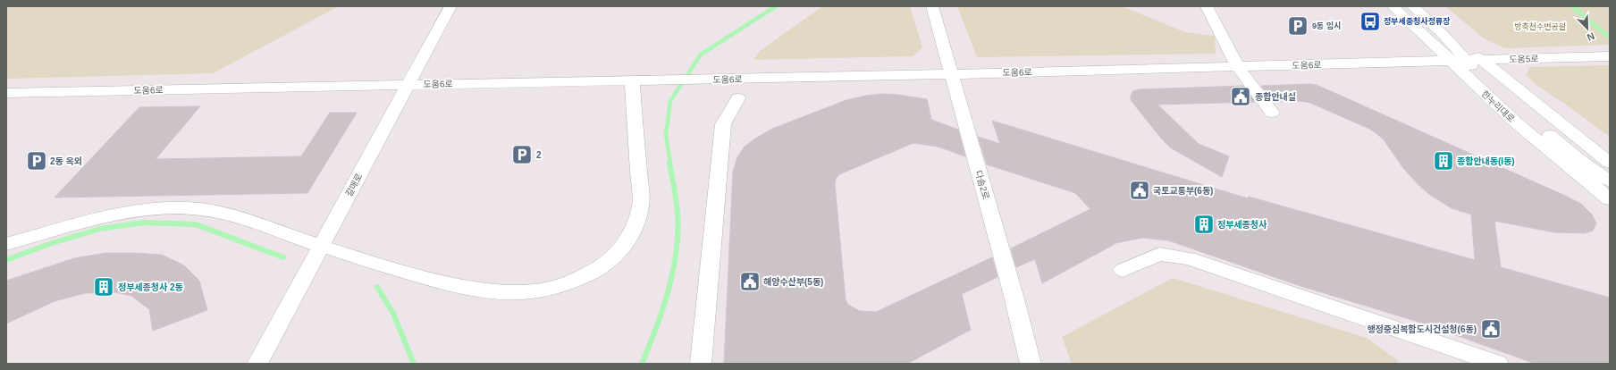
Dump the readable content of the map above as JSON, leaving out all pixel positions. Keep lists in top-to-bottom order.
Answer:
{
  "streets": {
    "street": [
      "도움5로",
      "도움6로",
      "한누리대로",
      "갈매로",
      "다솜2로"
    ]
  },
  "crossings": [
    ["도움5로", "도움6로"],
    ["도움5로", "한누리대로"],
    ["도움6로", "한누리대로"],
    ["도움6로", "갈매로"],
    ["도움6로", "다솜2로"]
  ],
  "parks": ["방축천수변공원"],
  "places": {
    "bus stop": ["정부세종청사정류장"],
    "parking": ["9동 임시", "2", "2동 옥외"],
    "public building": [
      "종합안내실",
      "국토교통부(6동)",
      "해양수산부(5동)",
      "행정중심복합도시건설청(6동)"
    ],
    "building": ["종합안내동(I동)", "정부세종청사", "정부세종청사 2동"]
  },
  "north": "bottom right"
}
